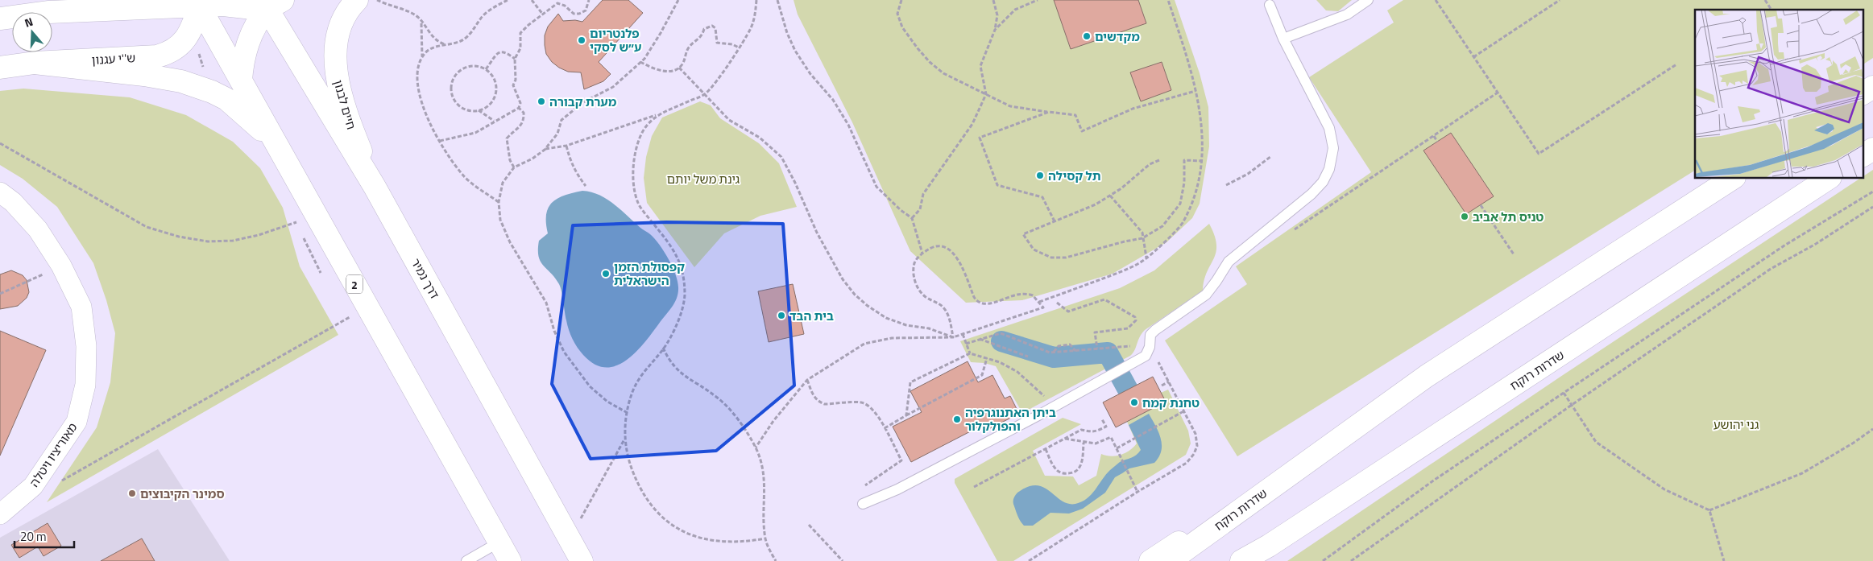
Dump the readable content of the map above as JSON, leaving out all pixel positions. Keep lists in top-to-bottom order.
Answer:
{
  "streets": {
    "main road": [
      "ש''י עגנון",
      "חיים לבנון",
      "דרך נמיר",
      "2",
      "שדרות רוקח"
    ],
    "street": ["מאוריציו ויטלה"]
  },
  "crossings": [
    ["ש''י עגנון", "2"],
    ["חיים לבנון", "דרך נמיר"]
  ],
  "parks": ["גינת משל יותם", "גני יהושע"],
  "places": [
    "מקדשים",
    "פלנטריום ע״ש לסקי",
    "מערת קבורה",
    "תל קסילה",
    "טניס תל אביב",
    "קפסולת הזמן הישראלית",
    "בית הבד",
    "טחנת קמח",
    "ביתן האתנוגרפיה והפולקלור",
    "סמינר הקיבוצים"
  ],
  "scale_bar": "20 m",
  "north": "top"
}
